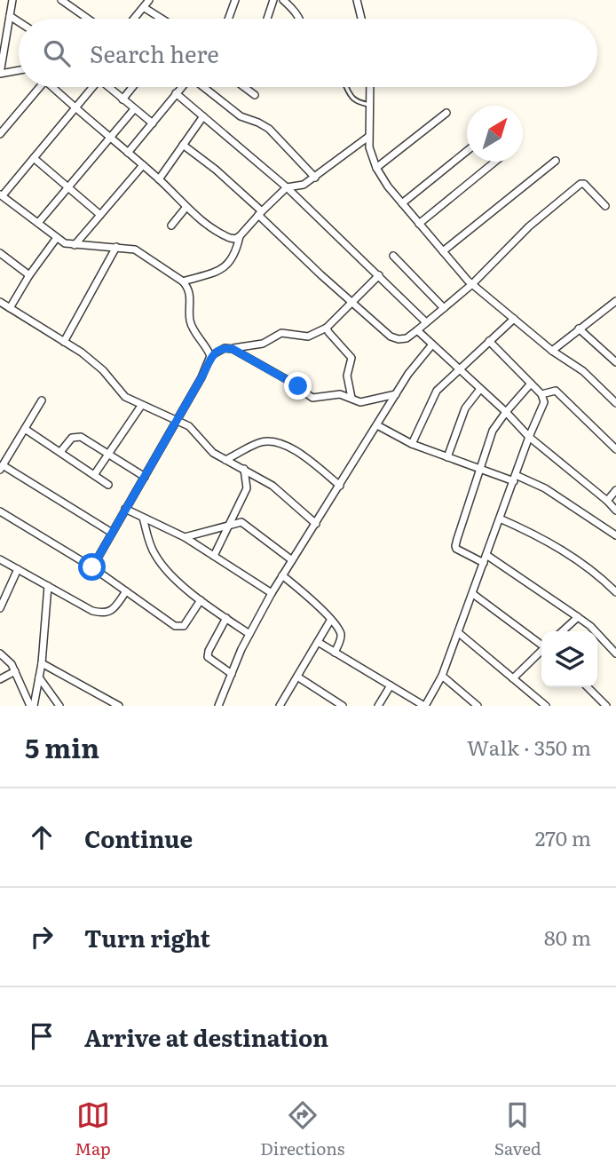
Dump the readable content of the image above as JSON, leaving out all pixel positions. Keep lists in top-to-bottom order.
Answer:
{
  "north": "top right",
  "page": {
    "search": "Search here",
    "heading": ["5 min", "Walk · 350 m"],
    "list": [
      ["Continue", "270 m"],
      ["Turn right", "80 m"],
      "Arrive at destination"
    ],
    "nav": ["Map", "Directions", "Saved"]
  }
}
